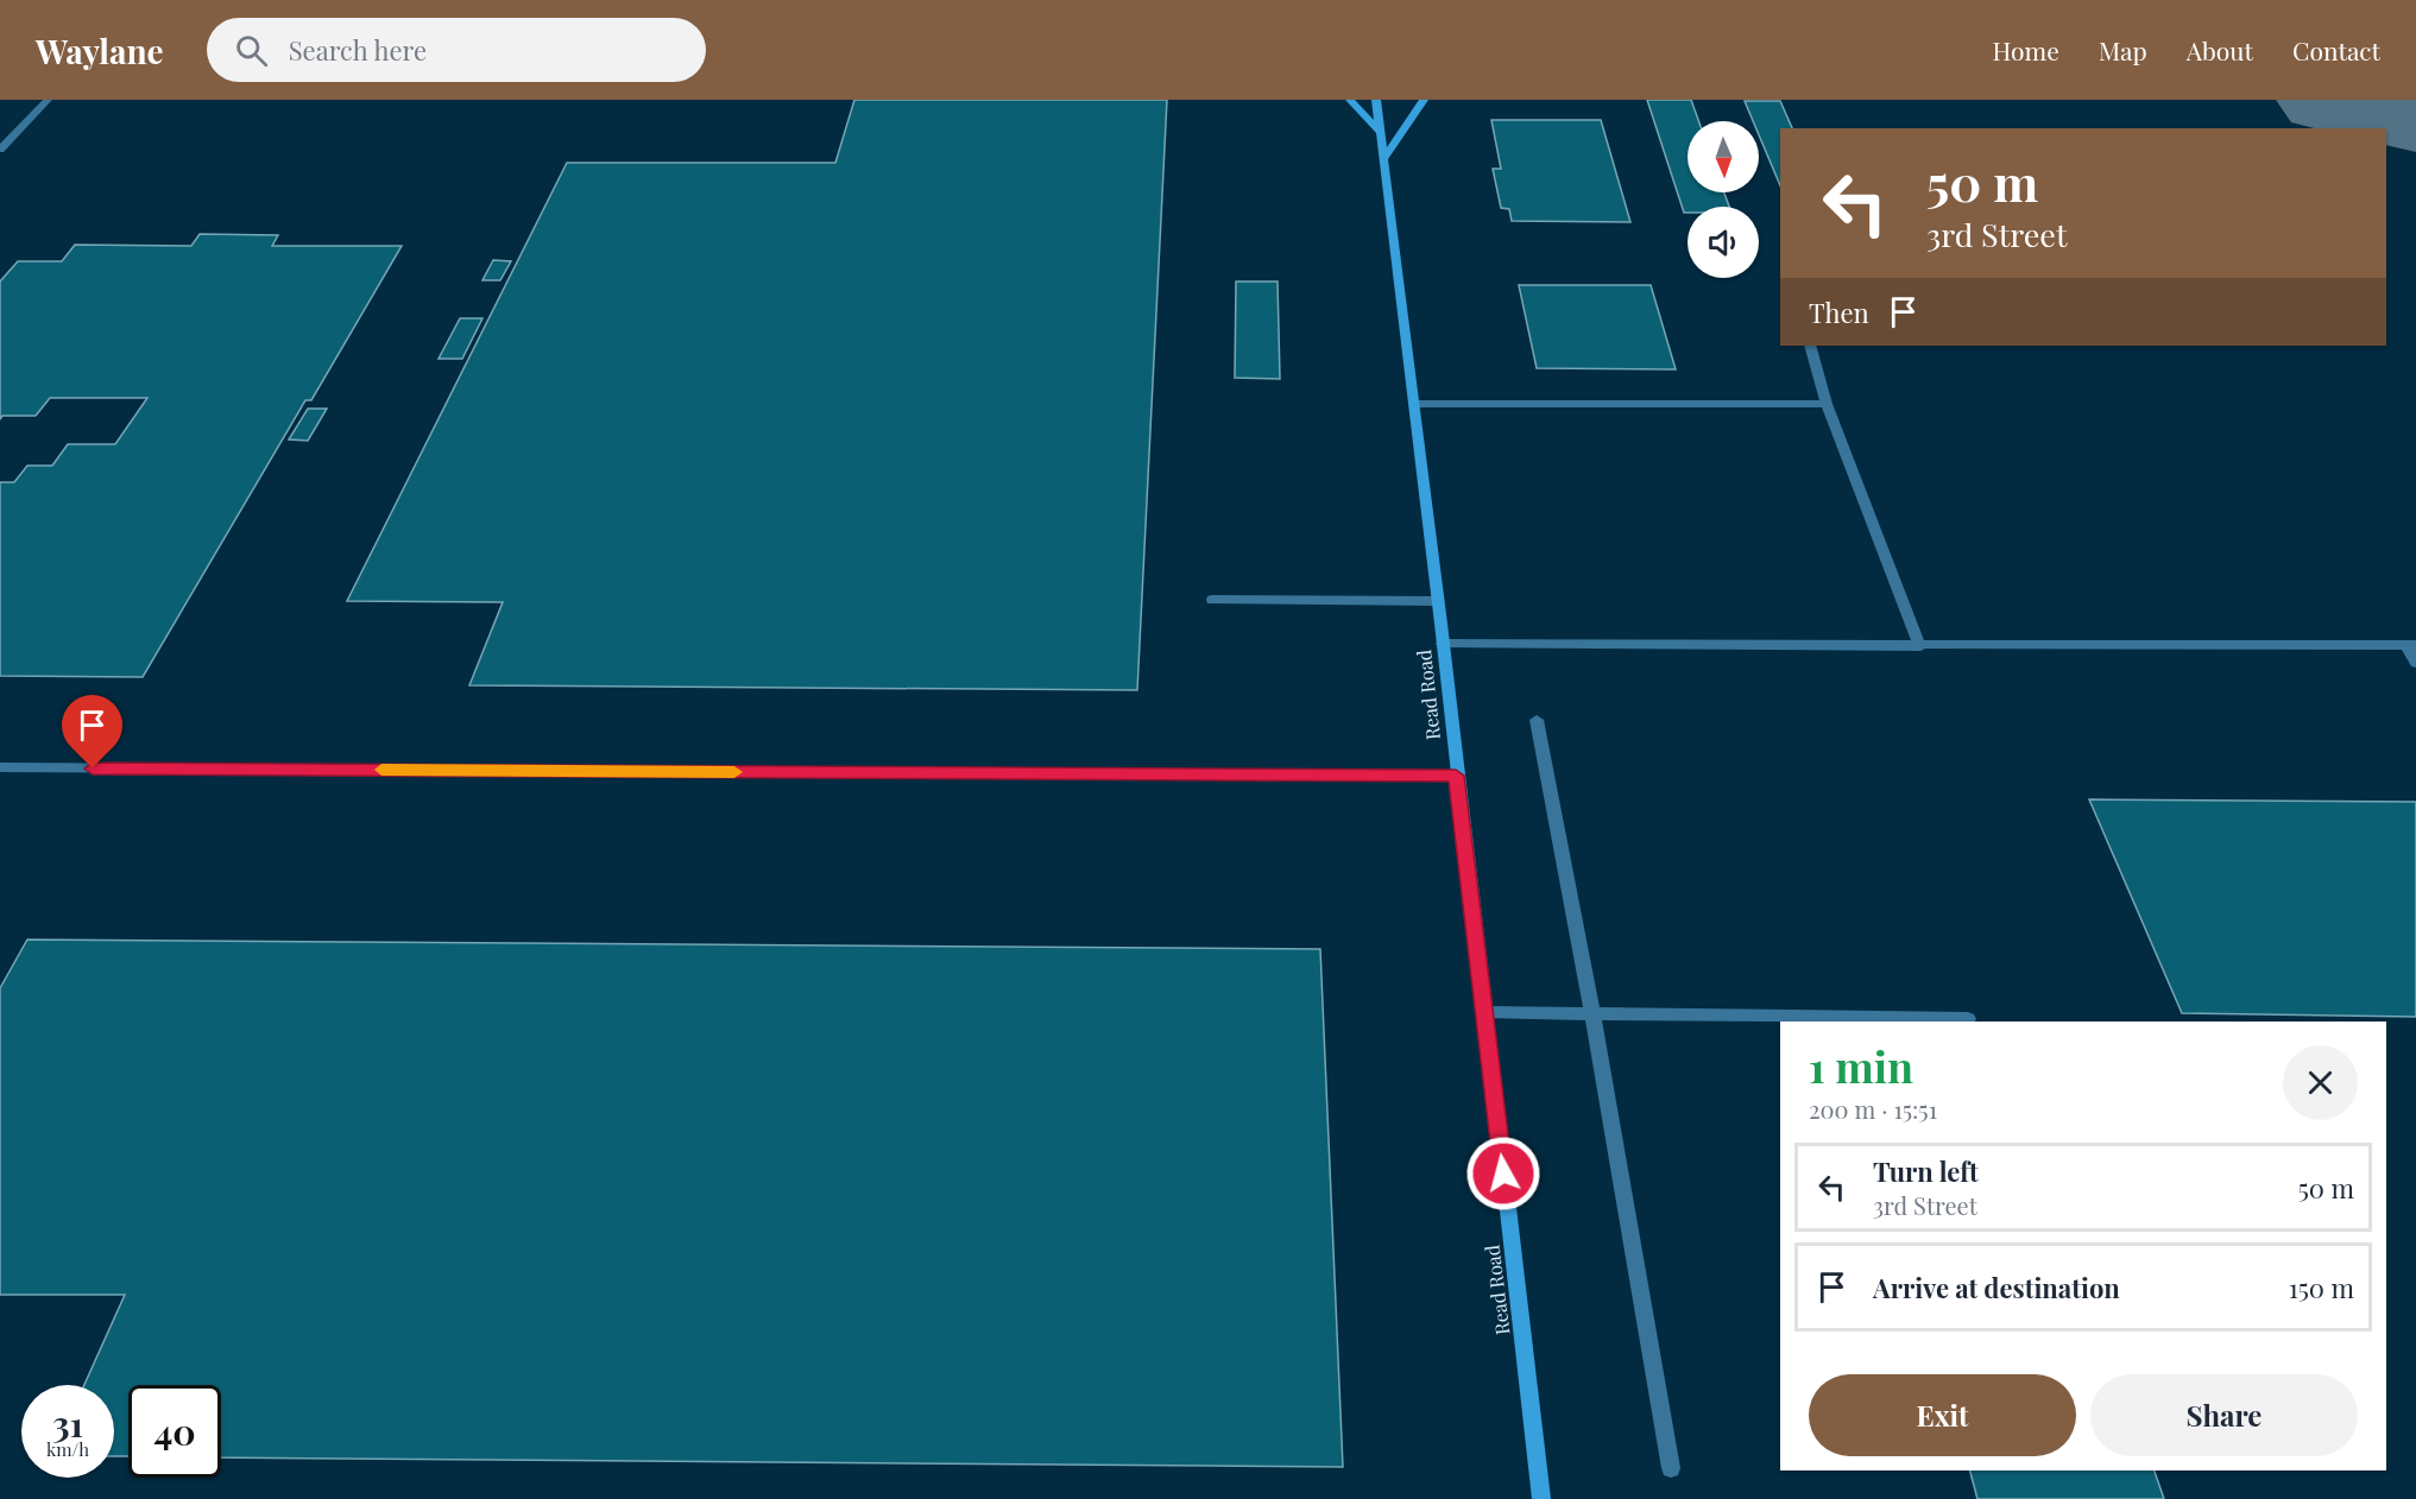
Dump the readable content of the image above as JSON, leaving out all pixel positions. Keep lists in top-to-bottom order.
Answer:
{
  "streets": {
    "street": ["Read Road"]
  },
  "north": "bottom",
  "page": {
    "header": "Waylane",
    "search": "Search here",
    "nav": [
      "Home",
      "Map",
      "About",
      "Contact"
    ],
    "turn": ["50 m", "3rd Street"],
    "then": "Then",
    "heading": ["1 min", "200 m · 15:51"],
    "list": [
      {
        "name": "Turn left",
        "note": "3rd Street",
        "value": "50 m"
      },
      {
        "name": "Arrive at destination",
        "value": "150 m"
      }
    ],
    "buttons": ["Exit", "Share"],
    "speed": "31 km/h",
    "limit": "40"
  }
}
